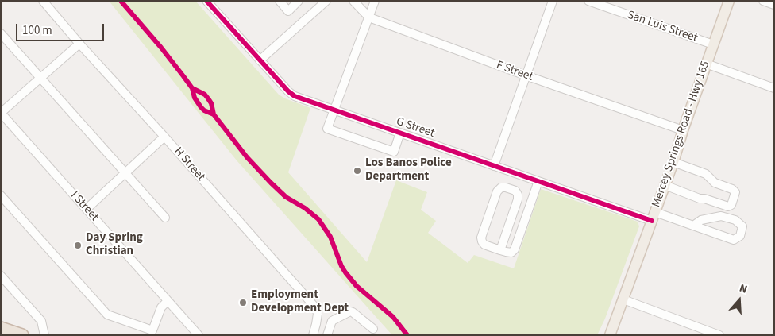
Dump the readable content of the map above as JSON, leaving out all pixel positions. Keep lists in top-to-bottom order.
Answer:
{
  "streets": {
    "main road": ["Mercey Springs Road - Hwy 165"],
    "street": [
      "San Luis Street",
      "F Street",
      "G Street",
      "H Street",
      "I Street"
    ]
  },
  "crossings": [
    ["San Luis Street", "Mercey Springs Road - Hwy 165"],
    ["F Street", "Mercey Springs Road - Hwy 165"],
    ["G Street", "Mercey Springs Road - Hwy 165"]
  ],
  "places": ["Los Banos Police Department", "Day Spring Christian", "Employment Development Dept"],
  "scale_bar": "100 m",
  "north": "top"
}
